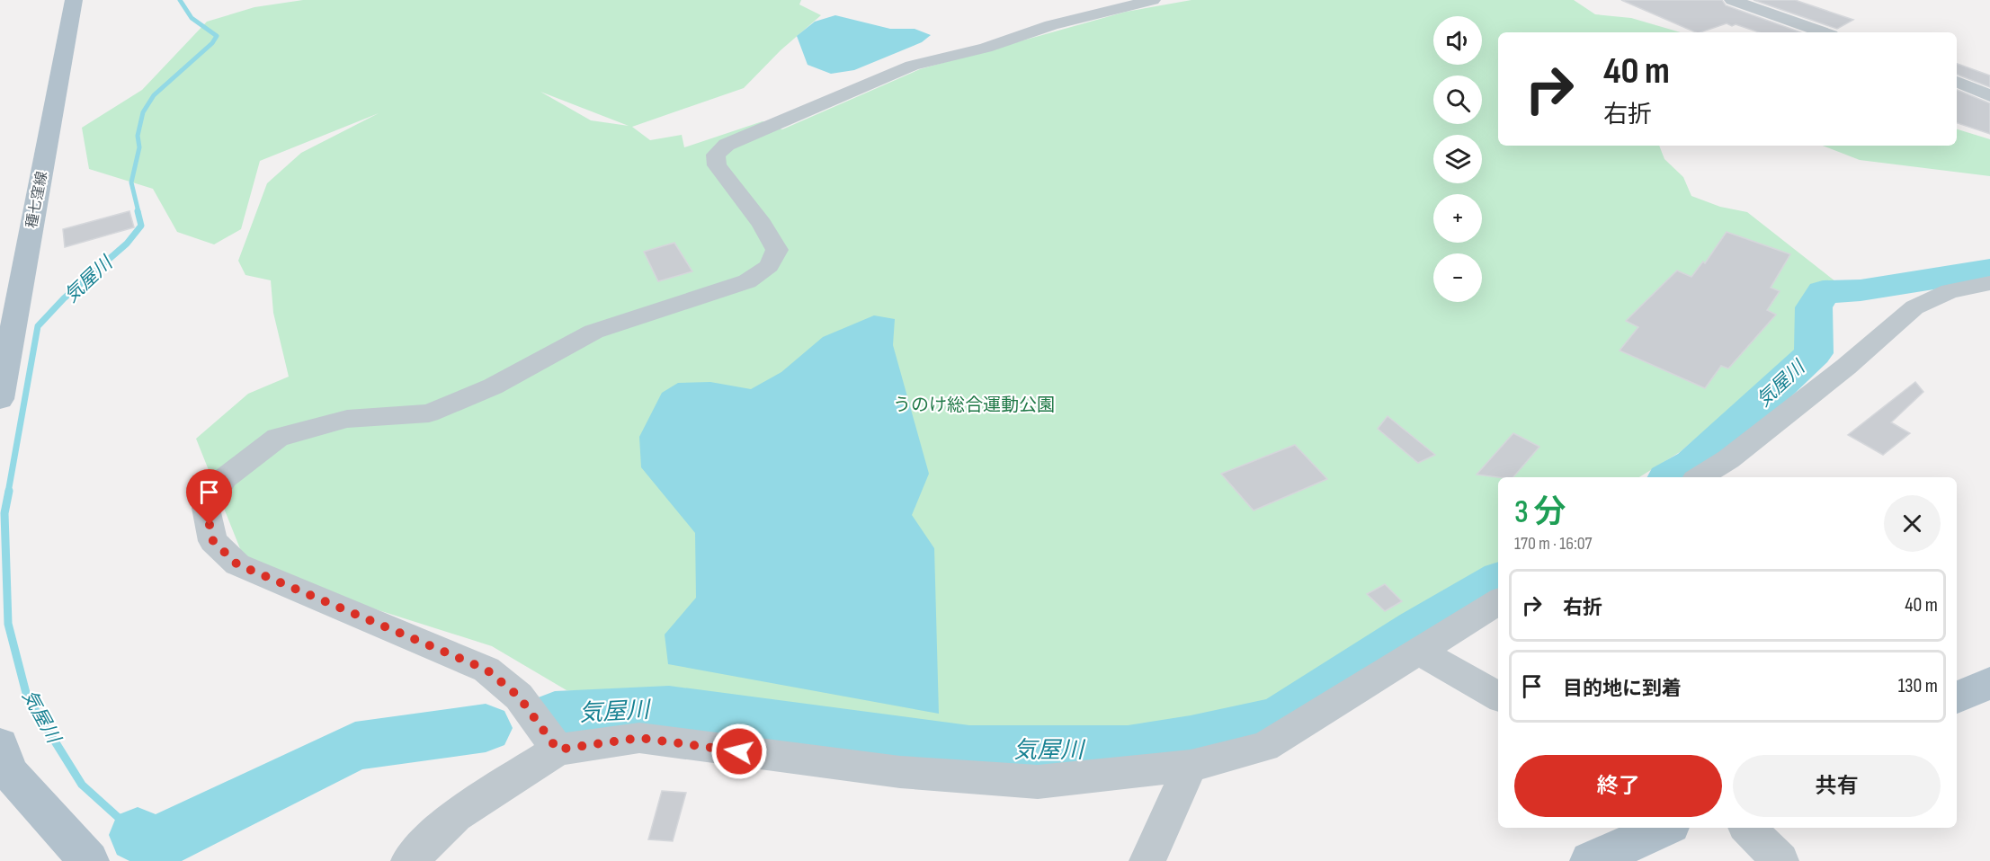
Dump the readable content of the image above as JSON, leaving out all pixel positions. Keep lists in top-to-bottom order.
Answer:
{
  "streets": {
    "main road": ["種七窪線"]
  },
  "water": ["気屋川"],
  "parks": ["うのけ総合運動公園"],
  "page": {
    "map_buttons": ["+", "−"],
    "turn": ["40 m", "右折"],
    "heading": ["3 分", "170 m · 16:07"],
    "list": [
      {
        "name": "右折",
        "value": "40 m"
      },
      {
        "name": "目的地に到着",
        "value": "130 m"
      }
    ],
    "buttons": ["終了", "共有"]
  }
}
